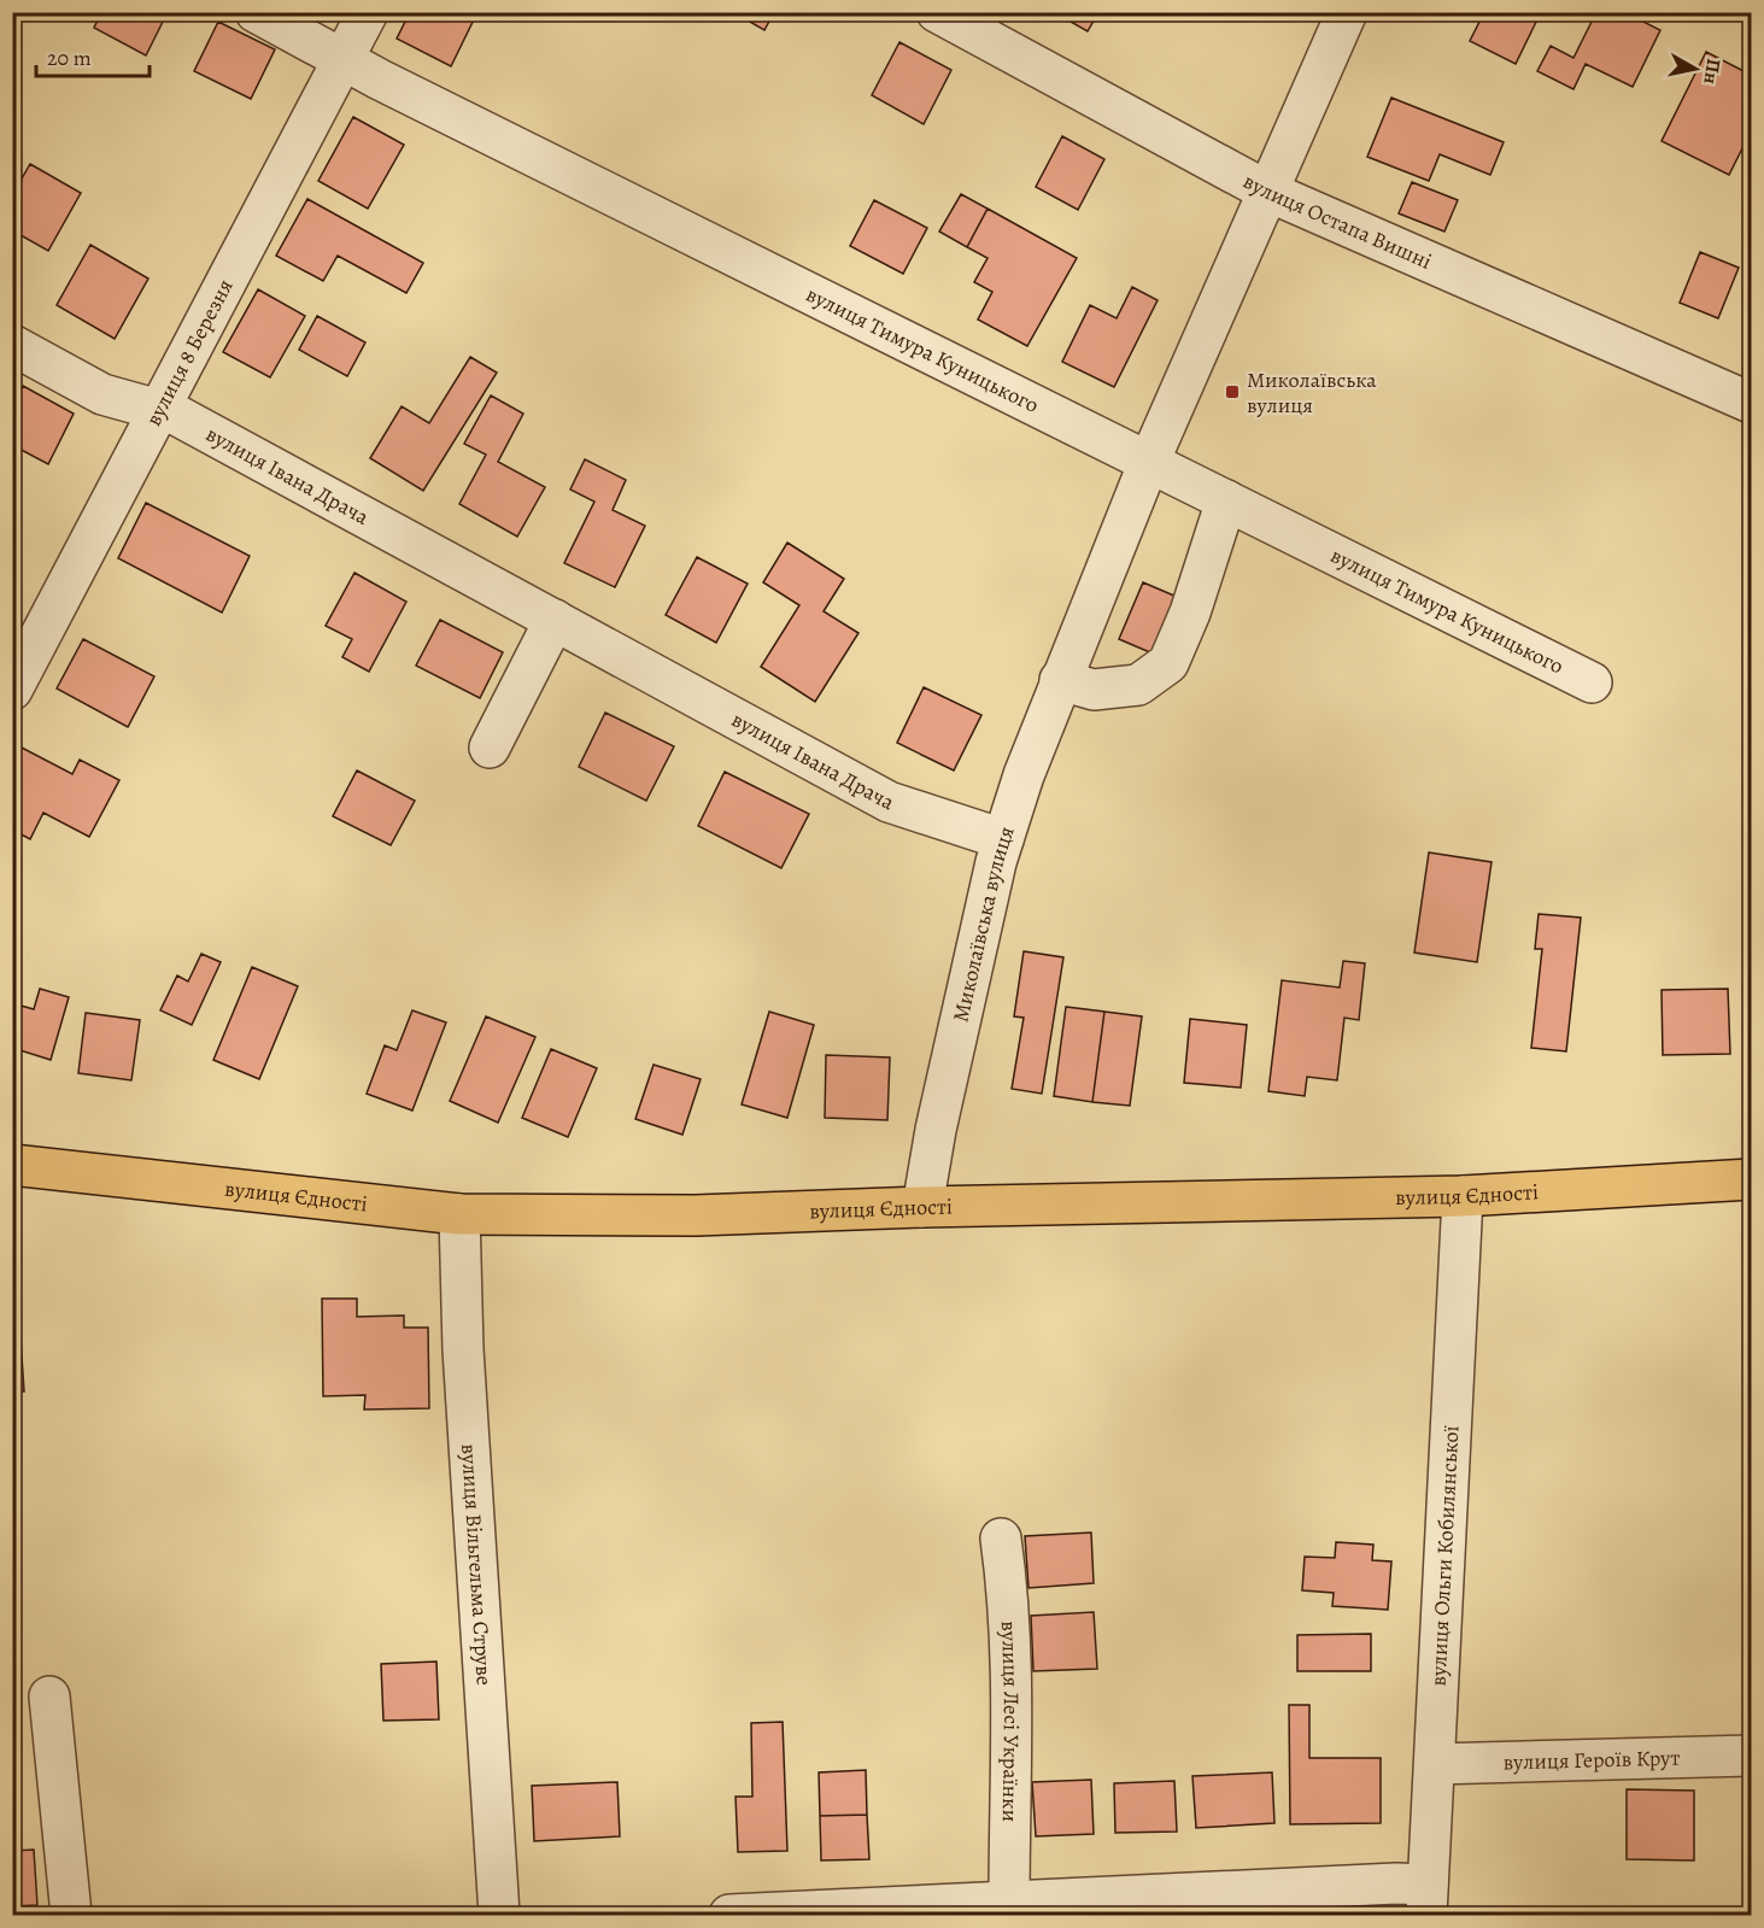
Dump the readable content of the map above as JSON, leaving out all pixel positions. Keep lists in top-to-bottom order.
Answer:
{
  "streets": {
    "main road": ["вулиця Єдності"],
    "street": [
      "вулиця Остапа Вишні",
      "вулиця Тимура Куницького",
      "вулиця 8 Березня",
      "вулиця Івана Драча",
      "Миколаївська вулиця",
      "вулиця Ольги Кобилянської",
      "вулиця Вільгельма Струве",
      "вулиця Лесі Українки",
      "вулиця Героїв Крут"
    ]
  },
  "crossings": [
    ["вулиця Остапа Вишні", "Миколаївська вулиця"],
    ["вулиця Тимура Куницького", "вулиця 8 Березня"],
    ["вулиця Тимура Куницького", "Миколаївська вулиця"],
    ["вулиця 8 Березня", "вулиця Івана Драча"],
    ["вулиця Івана Драча", "Миколаївська вулиця"],
    ["Миколаївська вулиця", "вулиця Єдності"],
    ["вулиця Єдності", "вулиця Ольги Кобилянської"],
    ["вулиця Єдності", "вулиця Вільгельма Струве"],
    ["вулиця Ольги Кобилянської", "вулиця Героїв Крут"]
  ],
  "places": {
    "transit": ["Миколаївська вулиця"]
  },
  "scale_bar": "20 m",
  "north": "right"
}
